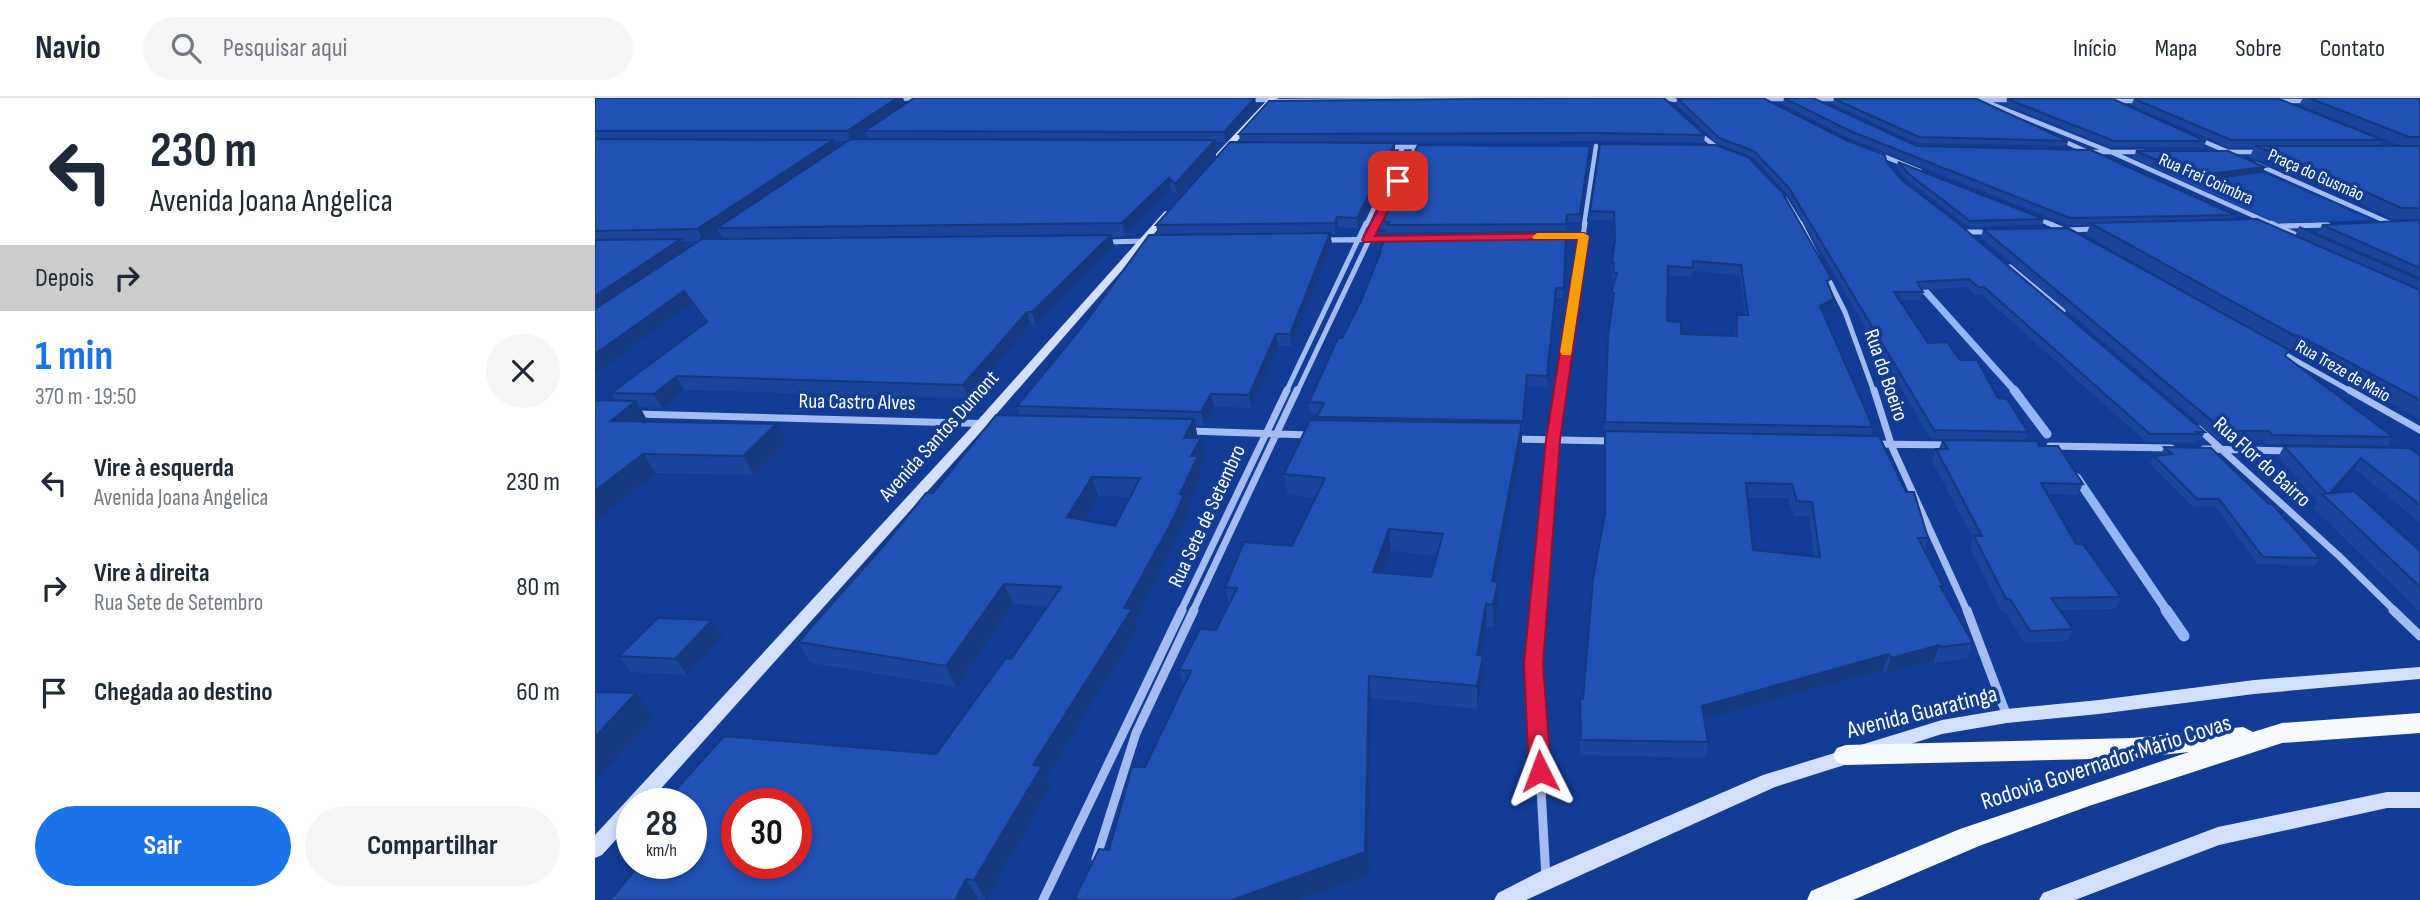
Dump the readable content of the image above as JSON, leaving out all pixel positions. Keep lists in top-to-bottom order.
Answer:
{
  "streets": {
    "highway": ["Rodovia Governador Mário Covas"],
    "main road": ["Avenida Santos Dumont", "Avenida Guaratinga"],
    "street": [
      "Praça do Gusmão",
      "Rua Frei Coimbra",
      "Rua Treze de Maio",
      "Rua do Boeiro",
      "Rua Castro Alves",
      "Rua Flor do Bairro",
      "Rua Sete de Setembro"
    ]
  },
  "crossings": [
    ["Rua do Boeiro", "Avenida Guaratinga"],
    ["Rua Castro Alves", "Avenida Santos Dumont"]
  ],
  "page": {
    "header": "Navio",
    "search": "Pesquisar aqui",
    "nav": [
      "Início",
      "Mapa",
      "Sobre",
      "Contato"
    ],
    "turn": ["230 m", "Avenida Joana Angelica"],
    "then": "Depois",
    "heading": ["1 min", "370 m · 19:50"],
    "list": [
      {
        "name": "Vire à esquerda",
        "note": "Avenida Joana Angelica",
        "value": "230 m"
      },
      {
        "name": "Vire à direita",
        "note": "Rua Sete de Setembro",
        "value": "80 m"
      },
      {
        "name": "Chegada ao destino",
        "value": "60 m"
      }
    ],
    "speed": "28 km/h",
    "limit": "30",
    "buttons": ["Sair", "Compartilhar"]
  }
}
